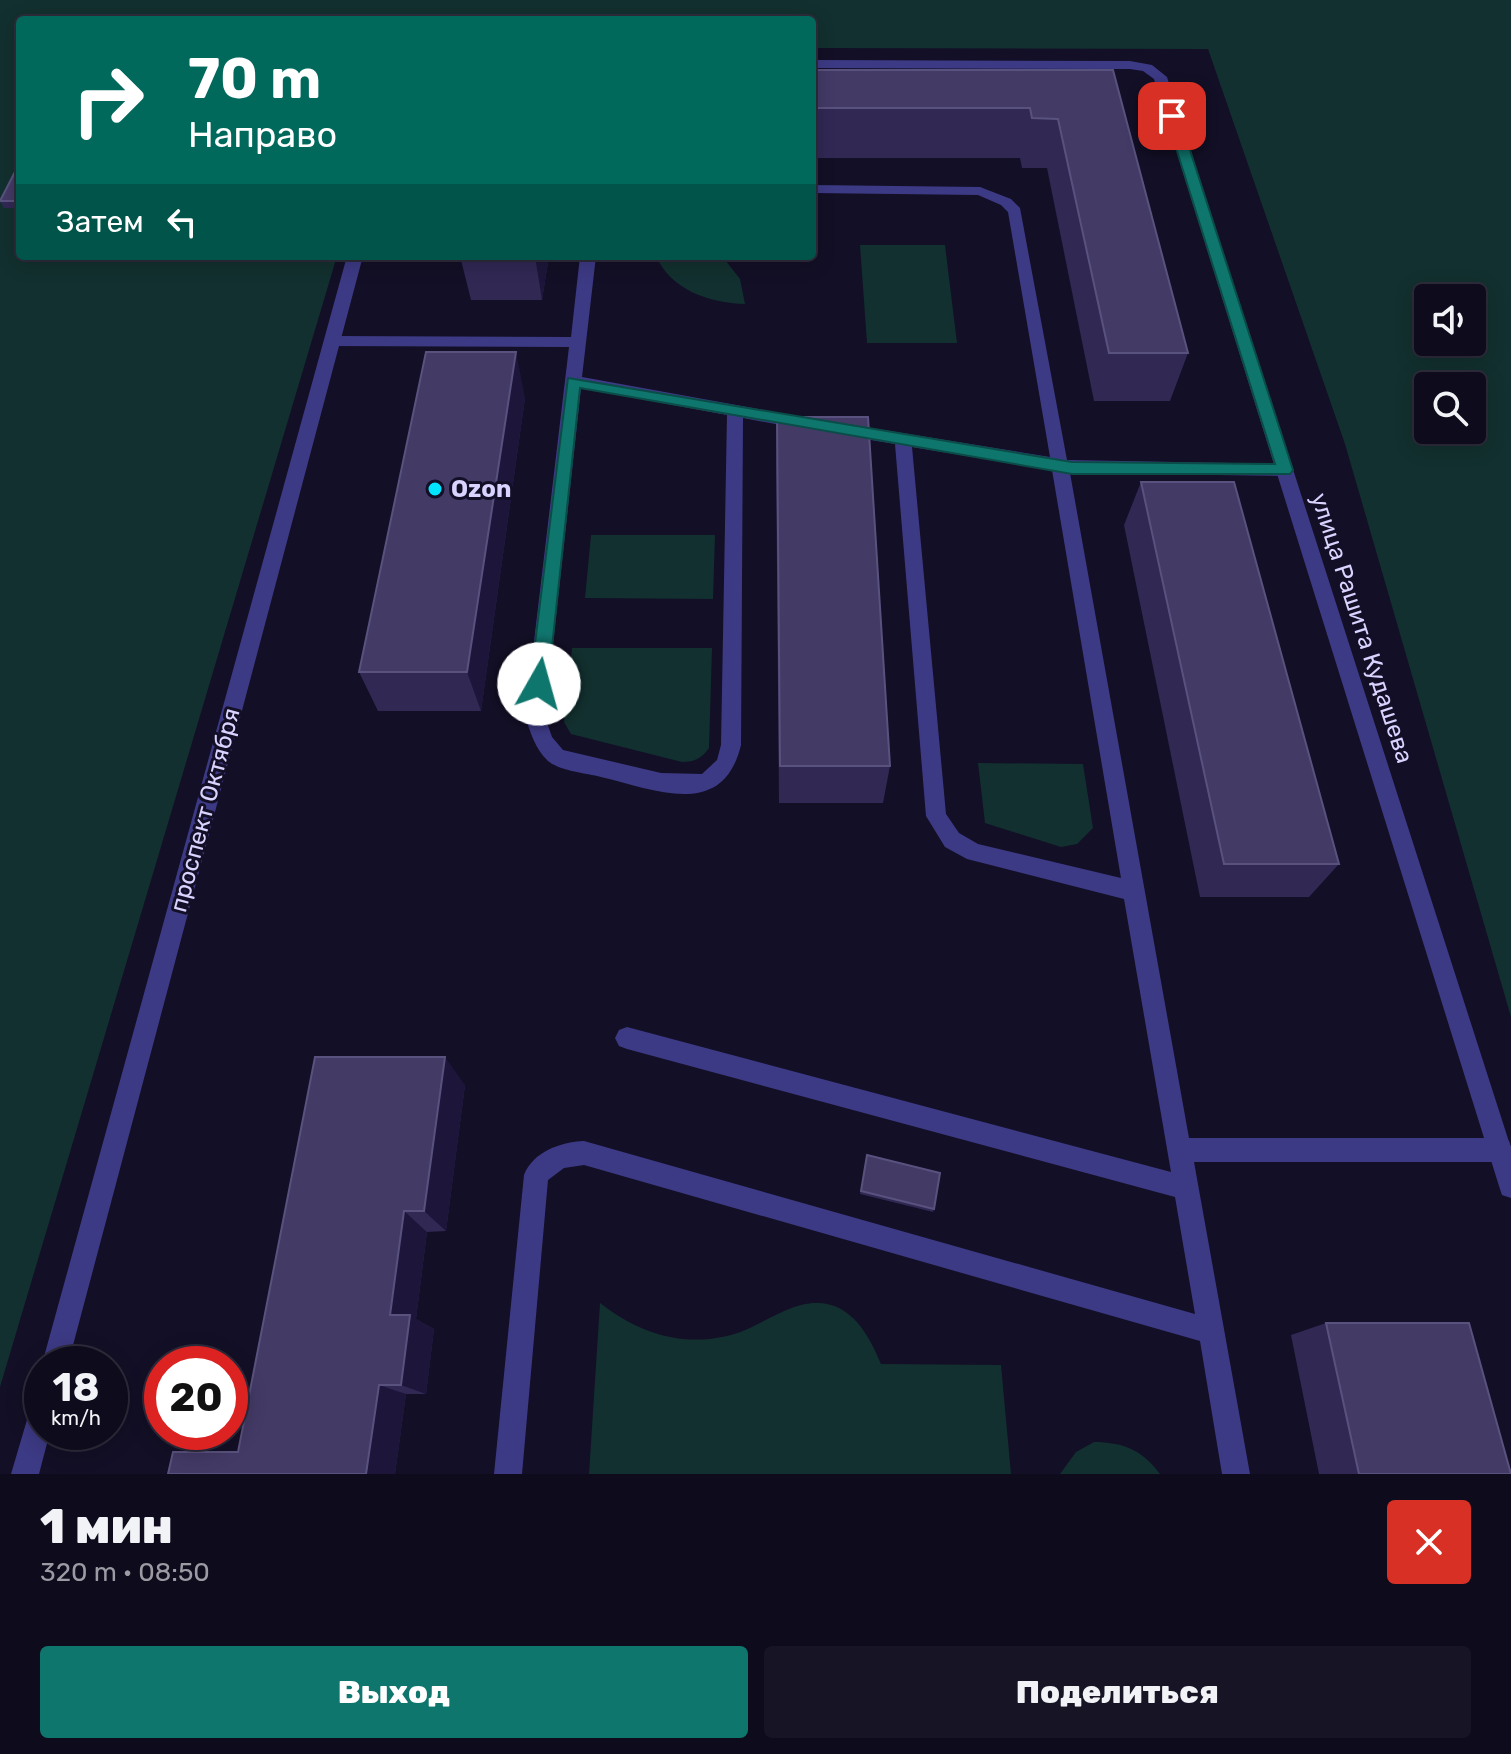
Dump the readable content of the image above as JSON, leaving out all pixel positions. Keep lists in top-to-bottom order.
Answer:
{
  "streets": {
    "street": ["улица Рашита Кудашева", "проспект Октября"]
  },
  "places": ["Ozon"],
  "page": {
    "turn": ["70 m", "Направо"],
    "then": "Затем",
    "speed": "18 km/h",
    "limit": "20",
    "heading": ["1 мин", "320 m · 08:50"],
    "buttons": ["Выход", "Поделиться"]
  }
}
